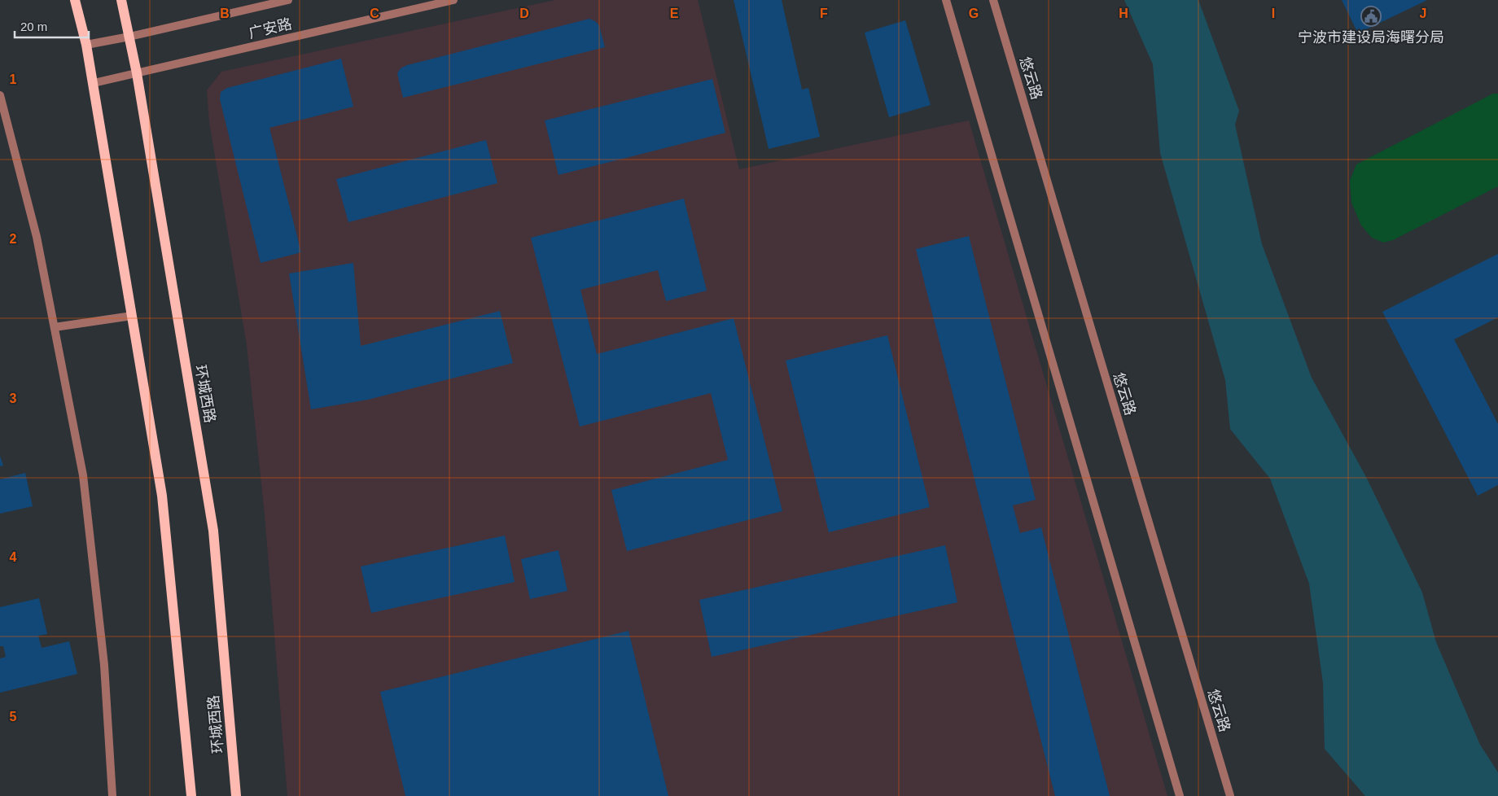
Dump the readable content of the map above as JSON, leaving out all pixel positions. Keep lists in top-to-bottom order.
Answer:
{
  "streets": {
    "main road": ["环城西路"],
    "street": ["广安路", "悠云路"]
  },
  "crossings": [
    ["广安路", "环城西路"]
  ],
  "places": {
    "public building": ["宁波市建设局海曙分局"]
  },
  "scale_bar": "20 m",
  "grid": {
    "columns": [
      "B",
      "C",
      "D",
      "E",
      "F",
      "G",
      "H",
      "I",
      "J"
    ],
    "rows": [
      "1",
      "2",
      "3",
      "4",
      "5"
    ]
  }
}
